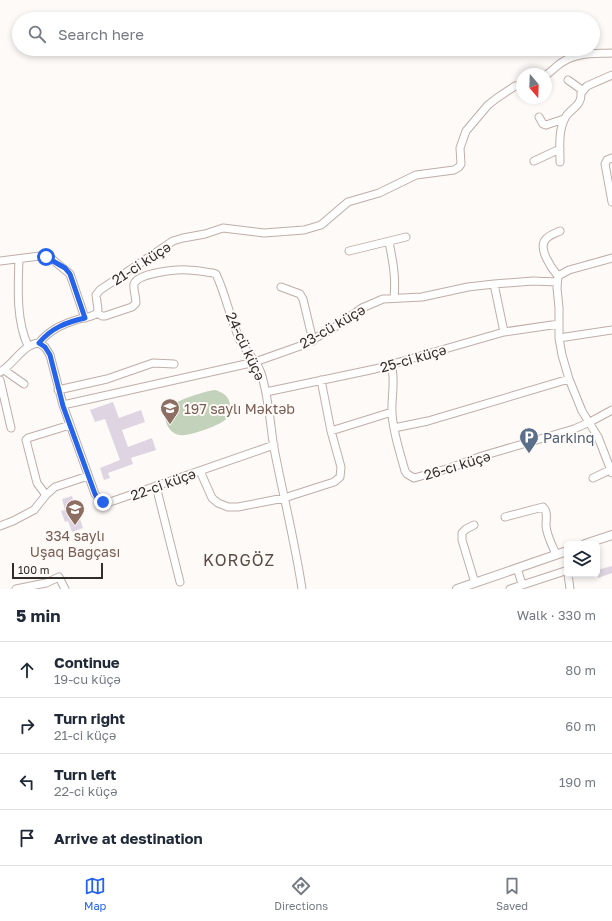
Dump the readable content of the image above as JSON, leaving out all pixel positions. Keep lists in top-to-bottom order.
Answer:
{
  "streets": {
    "street": [
      "21-ci küçə",
      "23-cü küçə",
      "24-cü küçə",
      "25-ci küçə",
      "26-cı küçə",
      "22-ci küçə"
    ]
  },
  "crossings": [
    ["21-ci küçə", "24-cü küçə"],
    ["23-cü küçə", "24-cü küçə"],
    ["23-cü küçə", "22-ci küçə"],
    ["24-cü küçə", "25-ci küçə"],
    ["24-cü küçə", "22-ci küçə"],
    ["25-ci küçə", "26-cı küçə"]
  ],
  "districts": ["KORGÖZ"],
  "places": {
    "school or university": ["197 saylı Məktəb", "334 saylı Uşaq Bağçası"],
    "parking": ["Parkinq"]
  },
  "scale_bar": "100 m",
  "north": "bottom",
  "page": {
    "search": "Search here",
    "scale": "100 m",
    "heading": ["5 min", "Walk · 330 m"],
    "list": [
      ["Continue", "19-cu küçə", "80 m"],
      ["Turn right", "21-ci küçə", "60 m"],
      ["Turn left", "22-ci küçə", "190 m"],
      "Arrive at destination"
    ],
    "nav": ["Map", "Directions", "Saved"]
  }
}
